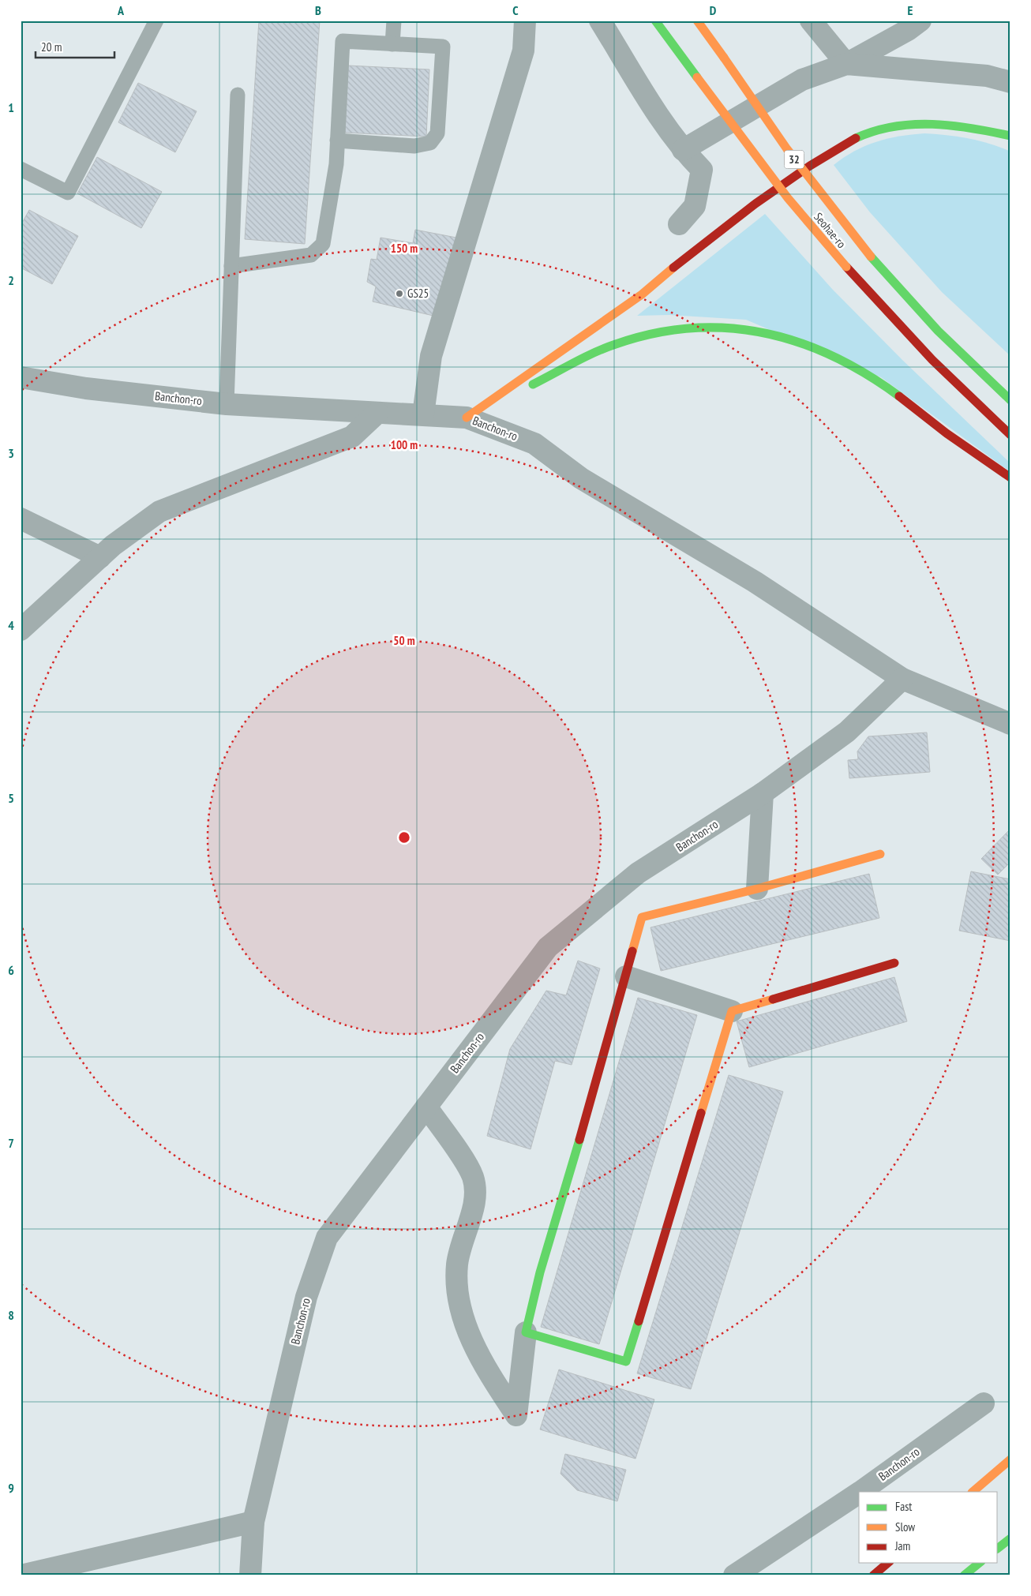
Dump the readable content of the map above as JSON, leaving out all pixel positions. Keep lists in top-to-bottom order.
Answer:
{
  "streets": {
    "main road": ["32", "Seohae-ro"],
    "street": ["Banchon-ro"]
  },
  "places": ["GS25"],
  "legend": ["Fast", "Slow", "Jam"],
  "scale_bar": "20 m",
  "grid": {
    "columns": [
      "A",
      "B",
      "C",
      "D",
      "E"
    ],
    "rows": [
      "1",
      "2",
      "3",
      "4",
      "5",
      "6",
      "7",
      "8",
      "9"
    ]
  },
  "rings": ["150 m", "100 m", "50 m"]
}
